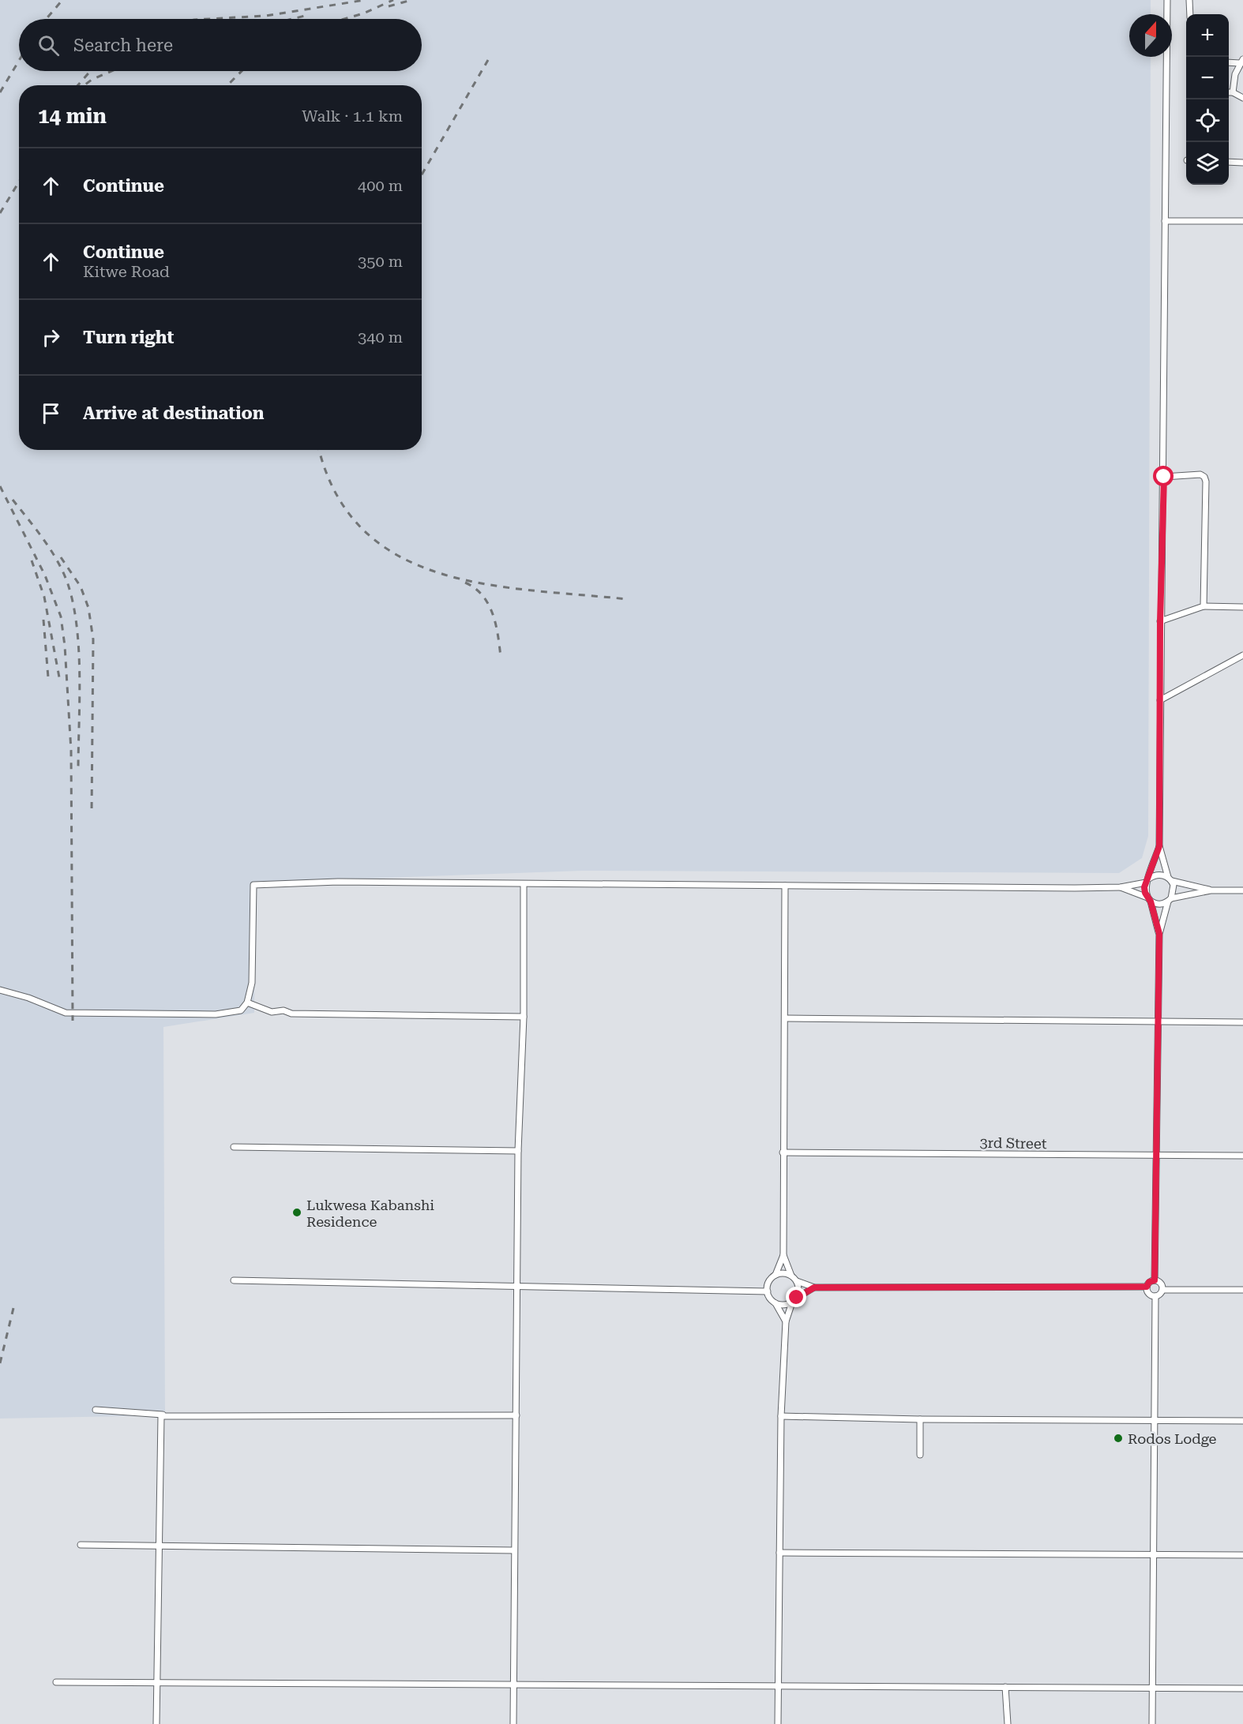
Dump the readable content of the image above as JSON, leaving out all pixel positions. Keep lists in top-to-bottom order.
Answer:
{
  "streets": {
    "street": ["3rd Street"]
  },
  "places": ["Lukwesa Kabanshi Residence", "Rodos Lodge"],
  "north": "top",
  "page": {
    "map_buttons": ["+", "−"],
    "search": "Search here",
    "heading": ["14 min", "Walk · 1.1 km"],
    "list": [
      ["Continue", "400 m"],
      ["Continue", "Kitwe Road", "350 m"],
      ["Turn right", "340 m"],
      "Arrive at destination"
    ]
  }
}
